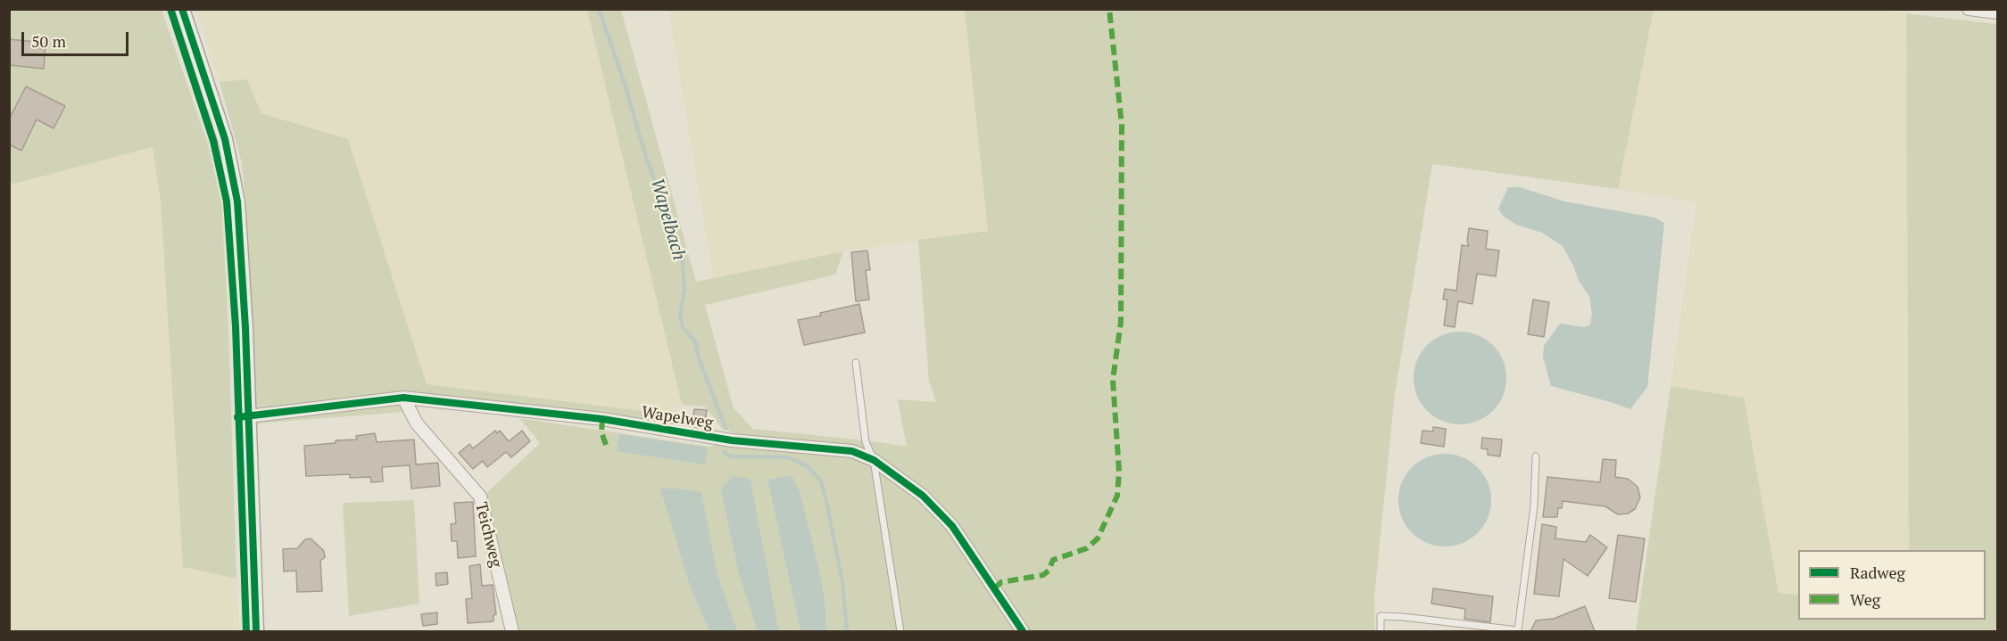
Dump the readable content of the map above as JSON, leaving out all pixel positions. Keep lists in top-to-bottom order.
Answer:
{
  "streets": {
    "street": ["Wapelweg", "Teichweg"]
  },
  "crossings": [
    ["Wapelweg", "Teichweg"]
  ],
  "water": ["Wapelbach"],
  "legend": ["Radweg", "Weg"],
  "scale_bar": "50 m"
}
